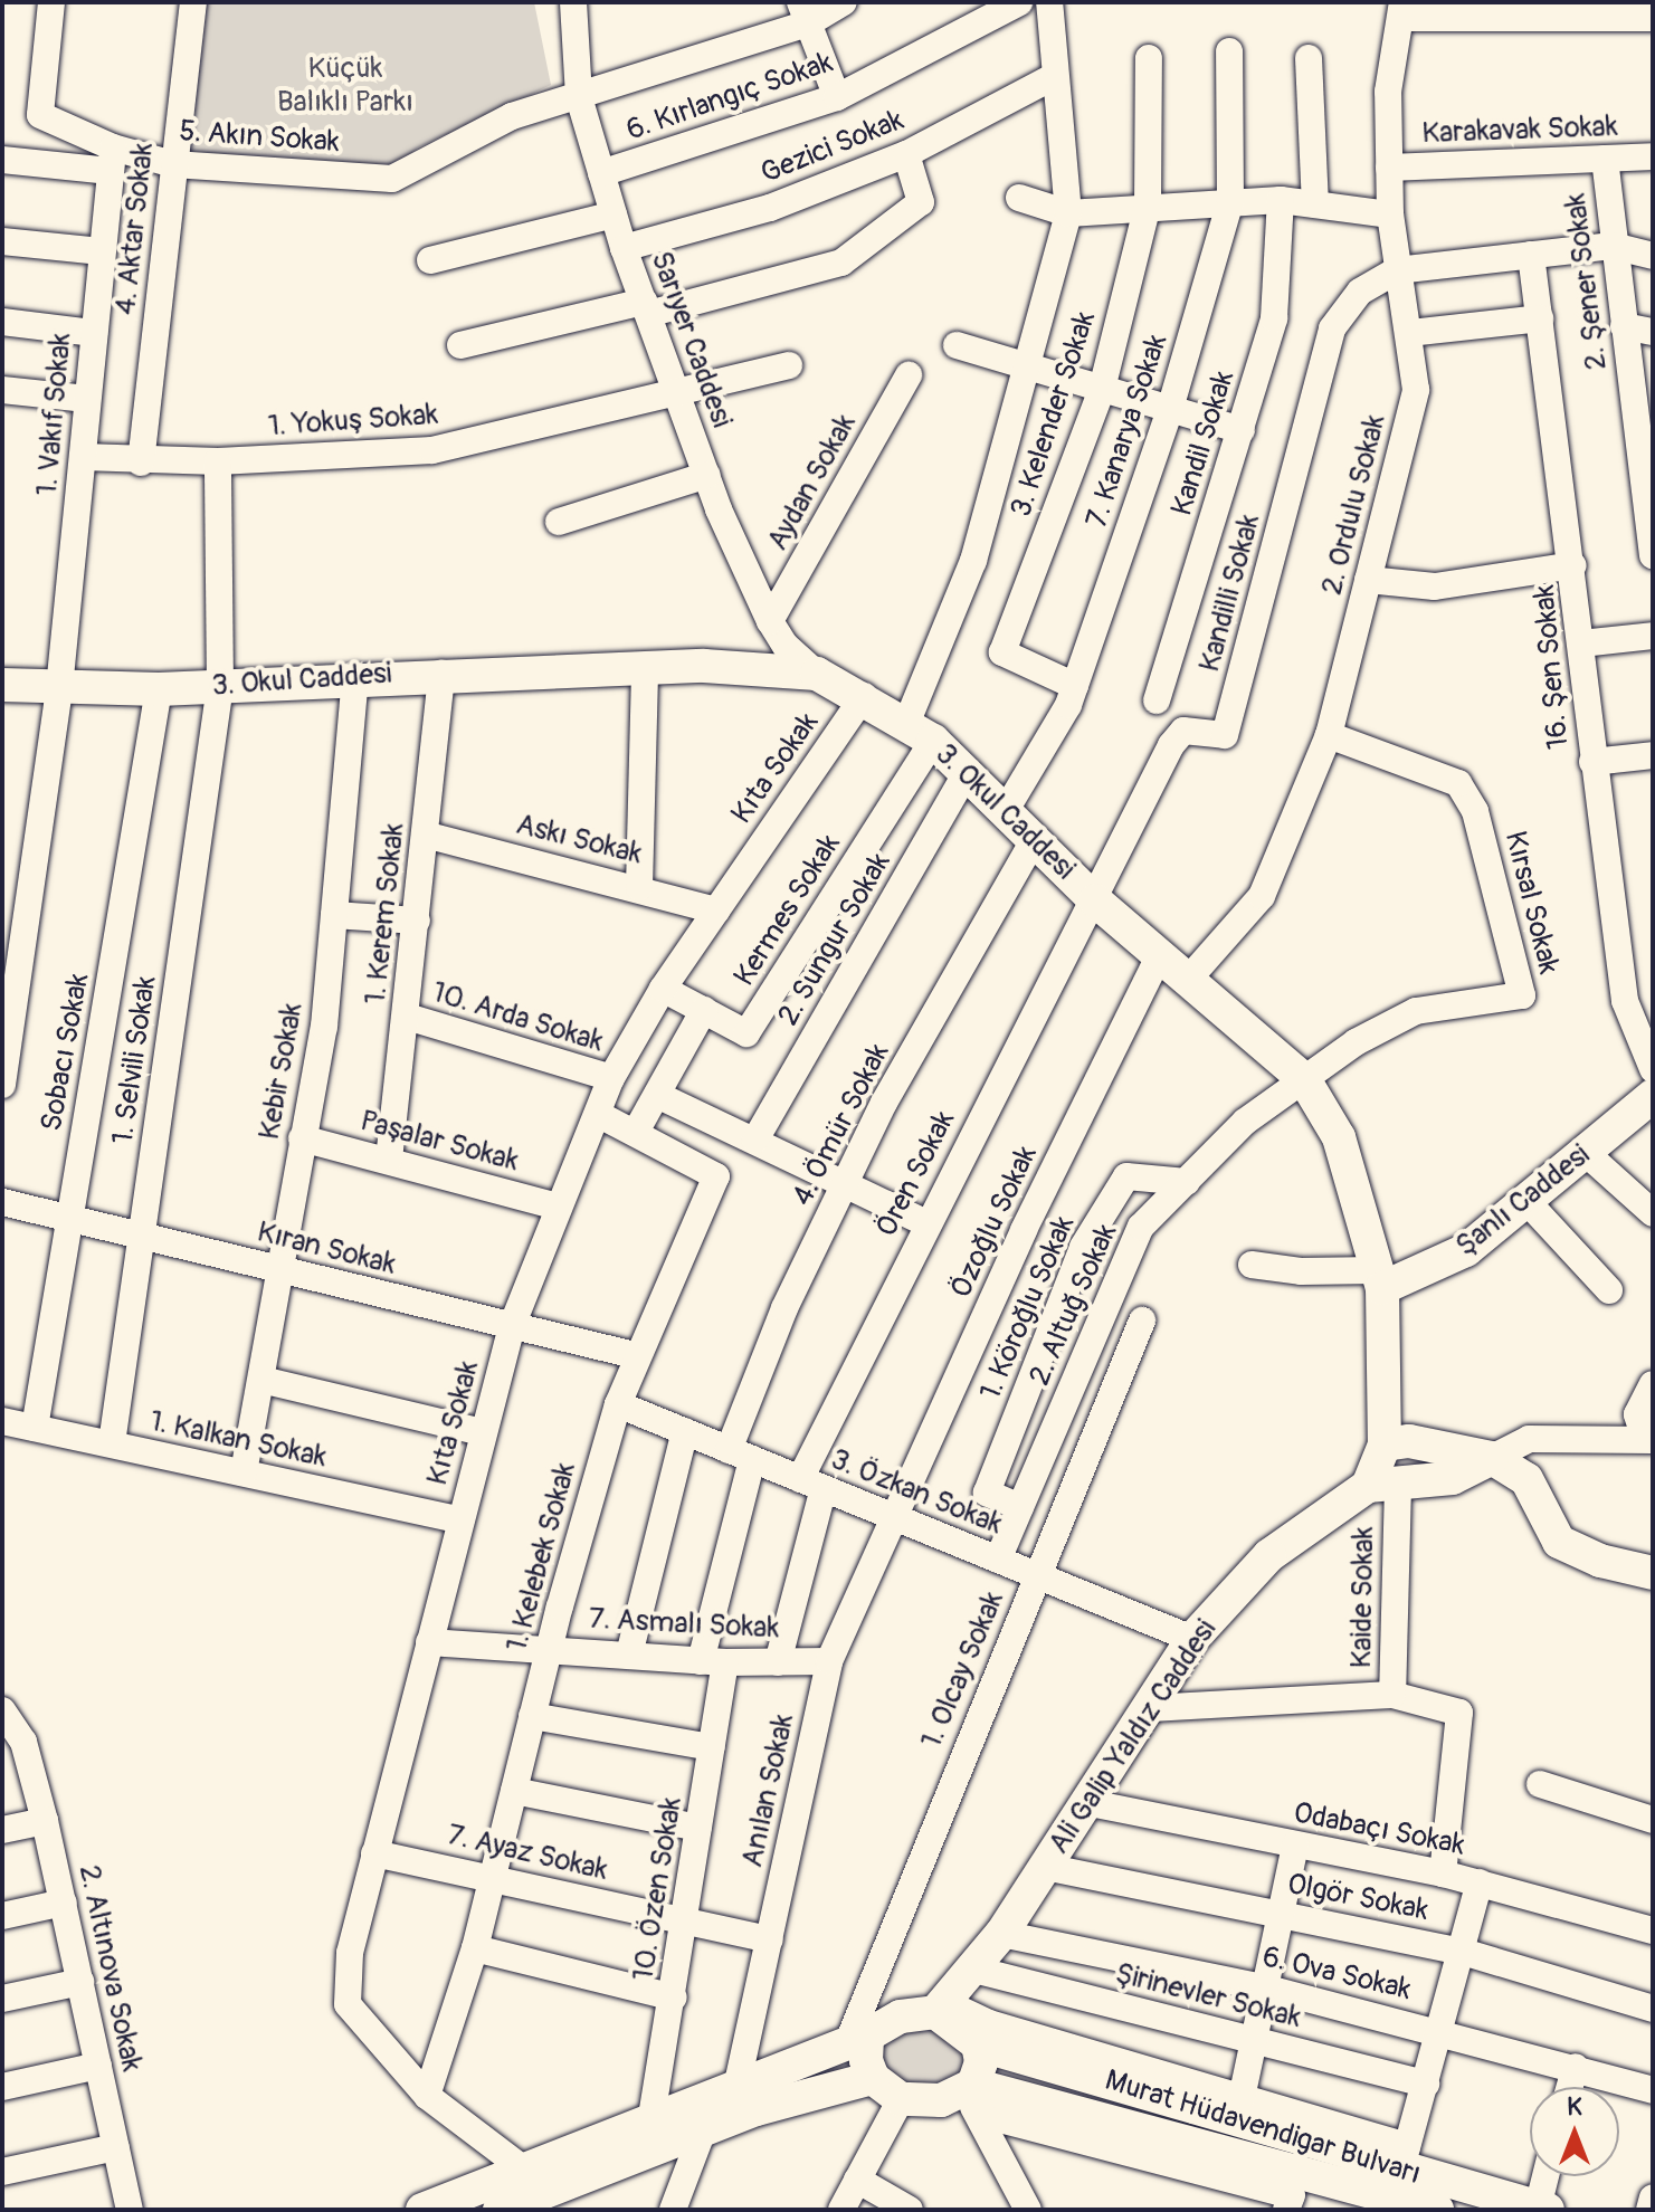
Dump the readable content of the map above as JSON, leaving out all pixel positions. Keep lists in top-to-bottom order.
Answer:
{
  "streets": {
    "main road": [
      "3. Okul Caddesi",
      "Şanlı Caddesi",
      "Ali Galip Yaldız Caddesi",
      "Murat Hüdavendigar Bulvarı"
    ],
    "street": [
      "6. Kırlangıç Sokak",
      "Karakavak Sokak",
      "5. Akın Sokak",
      "Gezici Sokak",
      "4. Aktar Sokak",
      "2. Şener Sokak",
      "Sarıyer Caddesi",
      "1. Vakıf Sokak",
      "3. Kelender Sokak",
      "1. Yokuş Sokak",
      "7. Kanarya Sokak",
      "Kandil Sokak",
      "Aydan Sokak",
      "2. Ordulu Sokak",
      "Kandilli Sokak",
      "16. Şen Sokak",
      "Kıta Sokak",
      "Askı Sokak",
      "Kırsal Sokak",
      "Kermes Sokak",
      "1. Kerem Sokak",
      "2. Sungur Sokak",
      "10. Arda Sokak",
      "Sobacı Sokak",
      "1. Selvili Sokak",
      "Kebir Sokak",
      "4. Ömür Sokak",
      "Paşalar Sokak",
      "Ören Sokak",
      "Özoğlu Sokak",
      "Kıran Sokak",
      "2. Altuğ Sokak",
      "1. Köroğlu Sokak",
      "1. Kalkan Sokak",
      "3. Özkan Sokak",
      "1. Kelebek Sokak",
      "Kaide Sokak",
      "7. Asmalı Sokak",
      "1. Olcay Sokak",
      "Anılan Sokak",
      "Odabaçı Sokak",
      "7. Ayaz Sokak",
      "10. Özen Sokak",
      "Olgör Sokak",
      "2. Altınova Sokak",
      "6. Ova Sokak",
      "Şirinevler Sokak"
    ]
  },
  "crossings": [
    ["6. Kırlangıç Sokak", "Sarıyer Caddesi"],
    ["Karakavak Sokak", "2. Şener Sokak"],
    ["Karakavak Sokak", "2. Ordulu Sokak"],
    ["5. Akın Sokak", "4. Aktar Sokak"],
    ["5. Akın Sokak", "Sarıyer Caddesi"],
    ["5. Akın Sokak", "1. Vakıf Sokak"],
    ["Gezici Sokak", "Sarıyer Caddesi"],
    ["4. Aktar Sokak", "1. Yokuş Sokak"],
    ["Sarıyer Caddesi", "1. Yokuş Sokak"],
    ["Sarıyer Caddesi", "Aydan Sokak"],
    ["Sarıyer Caddesi", "3. Okul Caddesi"],
    ["1. Vakıf Sokak", "1. Yokuş Sokak"],
    ["1. Vakıf Sokak", "3. Okul Caddesi"],
    ["3. Kelender Sokak", "7. Kanarya Sokak"],
    ["1. Yokuş Sokak", "1. Selvili Sokak"],
    ["7. Kanarya Sokak", "3. Okul Caddesi"],
    ["2. Ordulu Sokak", "Kandilli Sokak"],
    ["2. Ordulu Sokak", "3. Okul Caddesi"],
    ["2. Ordulu Sokak", "Kırsal Sokak"],
    ["Kandilli Sokak", "3. Okul Caddesi"],
    ["Kandilli Sokak", "Ören Sokak"],
    ["3. Okul Caddesi", "Kıta Sokak"],
    ["3. Okul Caddesi", "Kırsal Sokak"],
    ["3. Okul Caddesi", "Kermes Sokak"],
    ["3. Okul Caddesi", "1. Kerem Sokak"],
    ["3. Okul Caddesi", "2. Sungur Sokak"],
    ["3. Okul Caddesi", "Sobacı Sokak"],
    ["3. Okul Caddesi", "1. Selvili Sokak"],
    ["3. Okul Caddesi", "Kebir Sokak"],
    ["3. Okul Caddesi", "4. Ömür Sokak"],
    ["3. Okul Caddesi", "Ören Sokak"],
    ["3. Okul Caddesi", "Şanlı Caddesi"],
    ["3. Okul Caddesi", "Özoğlu Sokak"],
    ["3. Okul Caddesi", "2. Altuğ Sokak"],
    ["Kıta Sokak", "Askı Sokak"],
    ["Kıta Sokak", "Kermes Sokak"],
    ["Kıta Sokak", "10. Arda Sokak"],
    ["Kıta Sokak", "Paşalar Sokak"],
    ["Kıta Sokak", "Kıran Sokak"],
    ["Kıta Sokak", "1. Kalkan Sokak"],
    ["Kıta Sokak", "1. Kelebek Sokak"],
    ["Kıta Sokak", "7. Asmalı Sokak"],
    ["Kıta Sokak", "7. Ayaz Sokak"],
    ["Askı Sokak", "1. Kerem Sokak"],
    ["Kırsal Sokak", "2. Altuğ Sokak"],
    ["1. Kerem Sokak", "10. Arda Sokak"],
    ["1. Kerem Sokak", "Paşalar Sokak"],
    ["Sobacı Sokak", "Kıran Sokak"],
    ["Sobacı Sokak", "1. Kalkan Sokak"],
    ["1. Selvili Sokak", "Kıran Sokak"],
    ["1. Selvili Sokak", "1. Kalkan Sokak"],
    ["Kebir Sokak", "Paşalar Sokak"],
    ["Kebir Sokak", "Kıran Sokak"],
    ["Kebir Sokak", "1. Kalkan Sokak"],
    ["4. Ömür Sokak", "3. Özkan Sokak"],
    ["4. Ömür Sokak", "7. Asmalı Sokak"],
    ["4. Ömür Sokak", "10. Özen Sokak"],
    ["Ören Sokak", "3. Özkan Sokak"],
    ["Ören Sokak", "7. Asmalı Sokak"],
    ["Özoğlu Sokak", "3. Özkan Sokak"],
    ["Özoğlu Sokak", "Anılan Sokak"],
    ["Kıran Sokak", "1. Kelebek Sokak"],
    ["2. Altuğ Sokak", "1. Köroğlu Sokak"],
    ["2. Altuğ Sokak", "3. Özkan Sokak"],
    ["3. Özkan Sokak", "1. Kelebek Sokak"],
    ["3. Özkan Sokak", "1. Olcay Sokak"],
    ["3. Özkan Sokak", "Ali Galip Yaldız Caddesi"],
    ["3. Özkan Sokak", "Anılan Sokak"],
    ["1. Kelebek Sokak", "7. Asmalı Sokak"],
    ["1. Kelebek Sokak", "7. Ayaz Sokak"],
    ["Kaide Sokak", "Ali Galip Yaldız Caddesi"],
    ["Kaide Sokak", "Odabaçı Sokak"],
    ["7. Asmalı Sokak", "Anılan Sokak"],
    ["7. Asmalı Sokak", "10. Özen Sokak"],
    ["1. Olcay Sokak", "Ali Galip Yaldız Caddesi"],
    ["1. Olcay Sokak", "Murat Hüdavendigar Bulvarı"],
    ["Ali Galip Yaldız Caddesi", "Odabaçı Sokak"],
    ["Ali Galip Yaldız Caddesi", "Olgör Sokak"],
    ["Ali Galip Yaldız Caddesi", "6. Ova Sokak"],
    ["Ali Galip Yaldız Caddesi", "Şirinevler Sokak"],
    ["Ali Galip Yaldız Caddesi", "Murat Hüdavendigar Bulvarı"],
    ["Anılan Sokak", "7. Ayaz Sokak"],
    ["7. Ayaz Sokak", "10. Özen Sokak"]
  ],
  "parks": ["Küçük Balıklı Parkı"],
  "north": "top"
}
